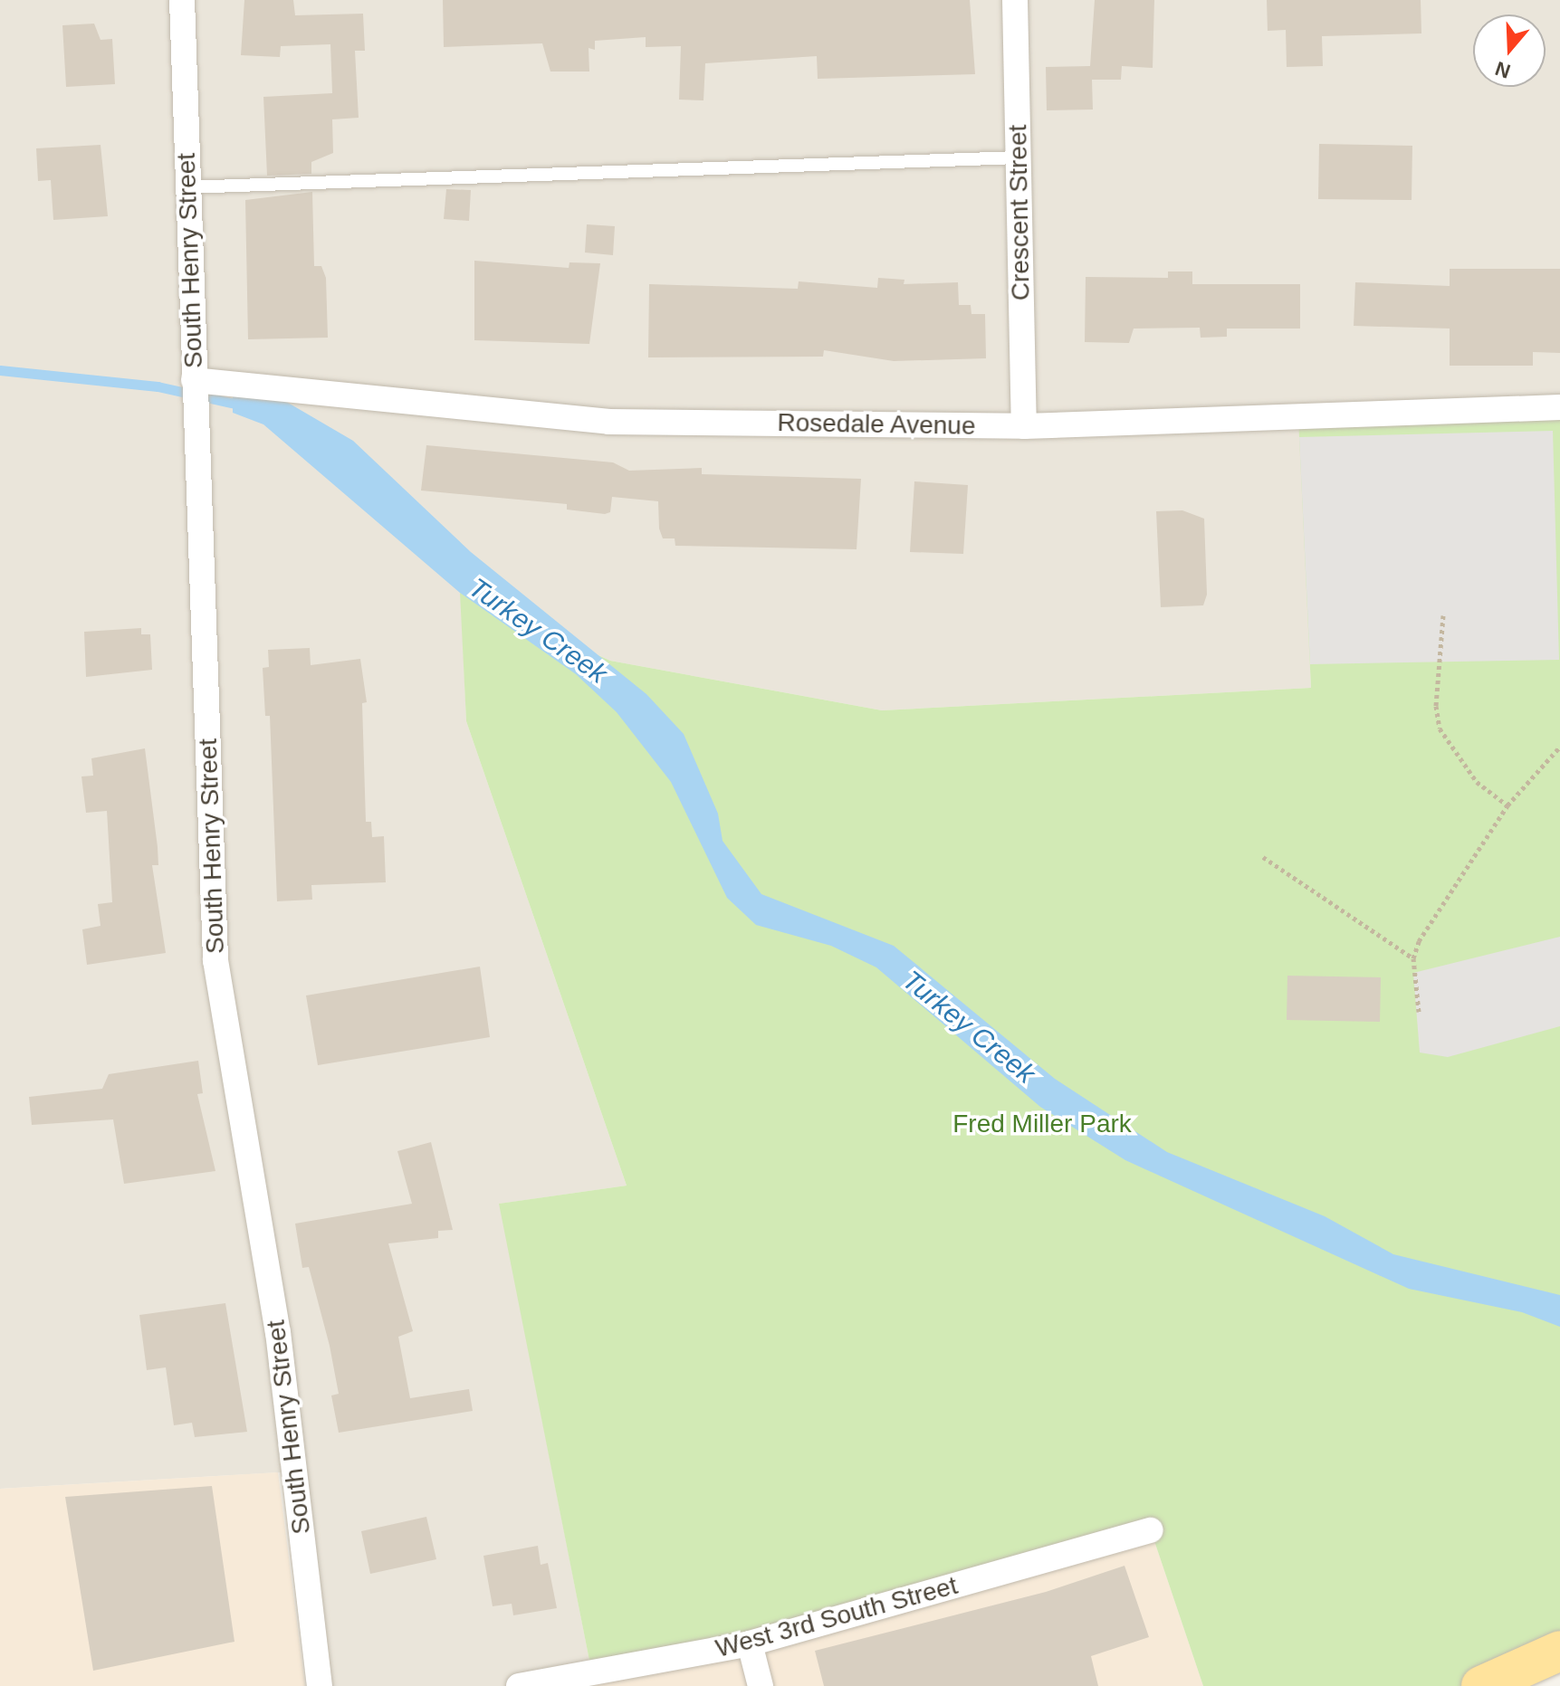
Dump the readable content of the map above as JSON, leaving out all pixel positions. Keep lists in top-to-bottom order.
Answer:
{
  "streets": {
    "street": [
      "Crescent Street",
      "South Henry Street",
      "Rosedale Avenue",
      "West 3rd South Street"
    ]
  },
  "crossings": [
    ["Crescent Street", "Rosedale Avenue"],
    ["South Henry Street", "Rosedale Avenue"]
  ],
  "water": ["Turkey Creek"],
  "parks": ["Fred Miller Park"],
  "north": "bottom"
}
